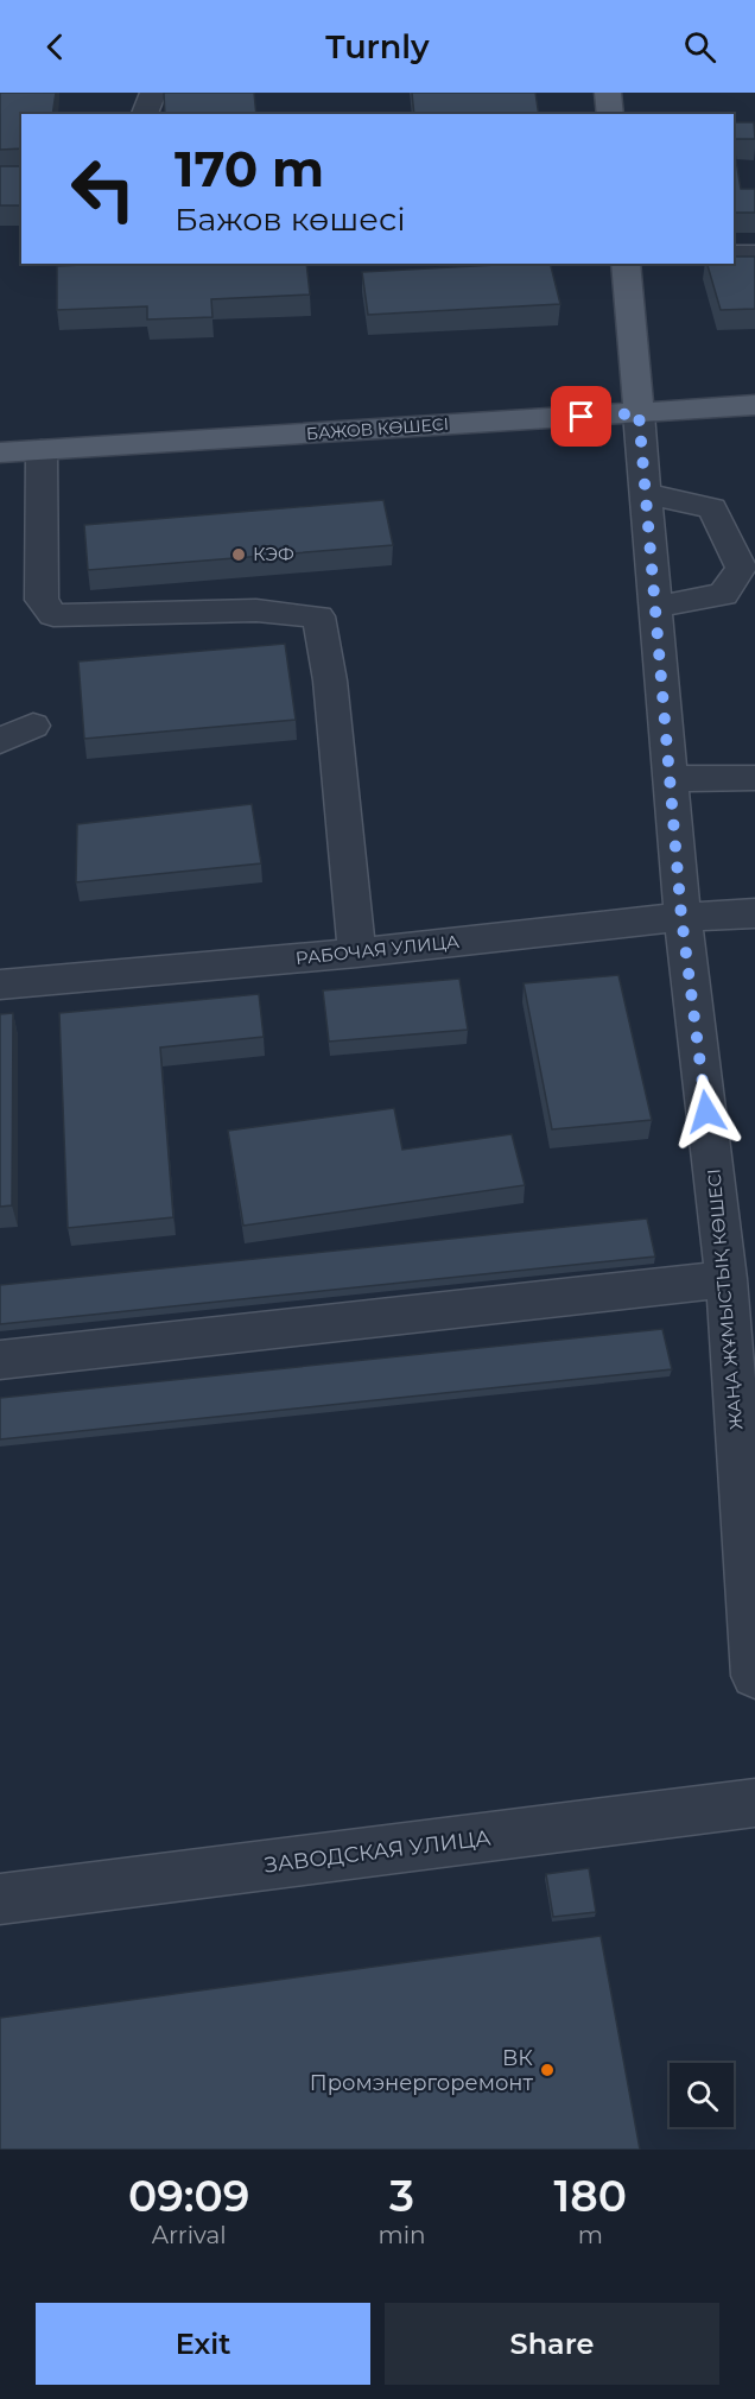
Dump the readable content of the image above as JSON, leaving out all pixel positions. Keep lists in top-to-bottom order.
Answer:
{
  "streets": {
    "main road": ["БАЖОВ КӨШЕСІ"],
    "street": ["РАБОЧАЯ УЛИЦА", "ЖАҢА ЖҰМЫСТЫҚ КӨШЕСІ", "ЗАВОДСКАЯ УЛИЦА"]
  },
  "crossings": [
    ["БАЖОВ КӨШЕСІ", "ЖАҢА ЖҰМЫСТЫҚ КӨШЕСІ"],
    ["РАБОЧАЯ УЛИЦА", "ЖАҢА ЖҰМЫСТЫҚ КӨШЕСІ"]
  ],
  "places": ["КЭФ", "ВК Промэнергоремонт"],
  "page": {
    "header": "Turnly",
    "turn": ["170 m", "Бажов көшесі"],
    "eta": [
      "09:09",
      "Arrival",
      "3",
      "min",
      "180",
      "m"
    ],
    "buttons": ["Exit", "Share"]
  }
}
